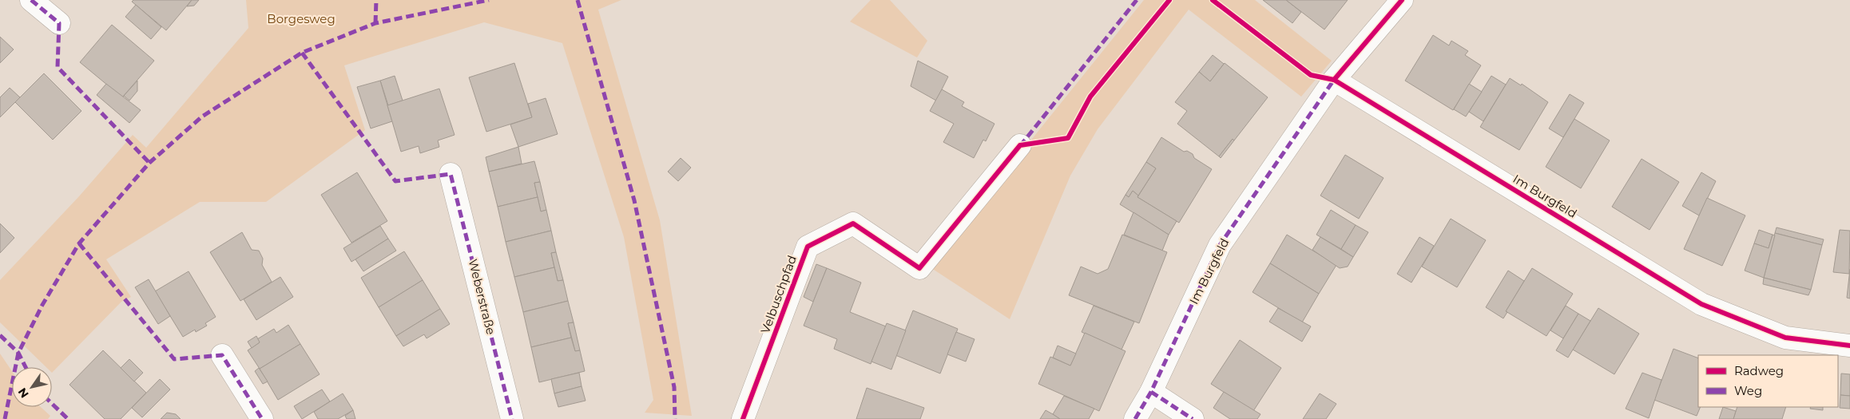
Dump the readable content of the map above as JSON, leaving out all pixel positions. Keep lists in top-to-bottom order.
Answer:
{
  "streets": {
    "street": ["Im Burgfeld", "Velbuschpfad", "Weberstraße"]
  },
  "parks": ["Borgesweg"],
  "legend": ["Radweg", "Weg"],
  "north": "bottom left"
}
